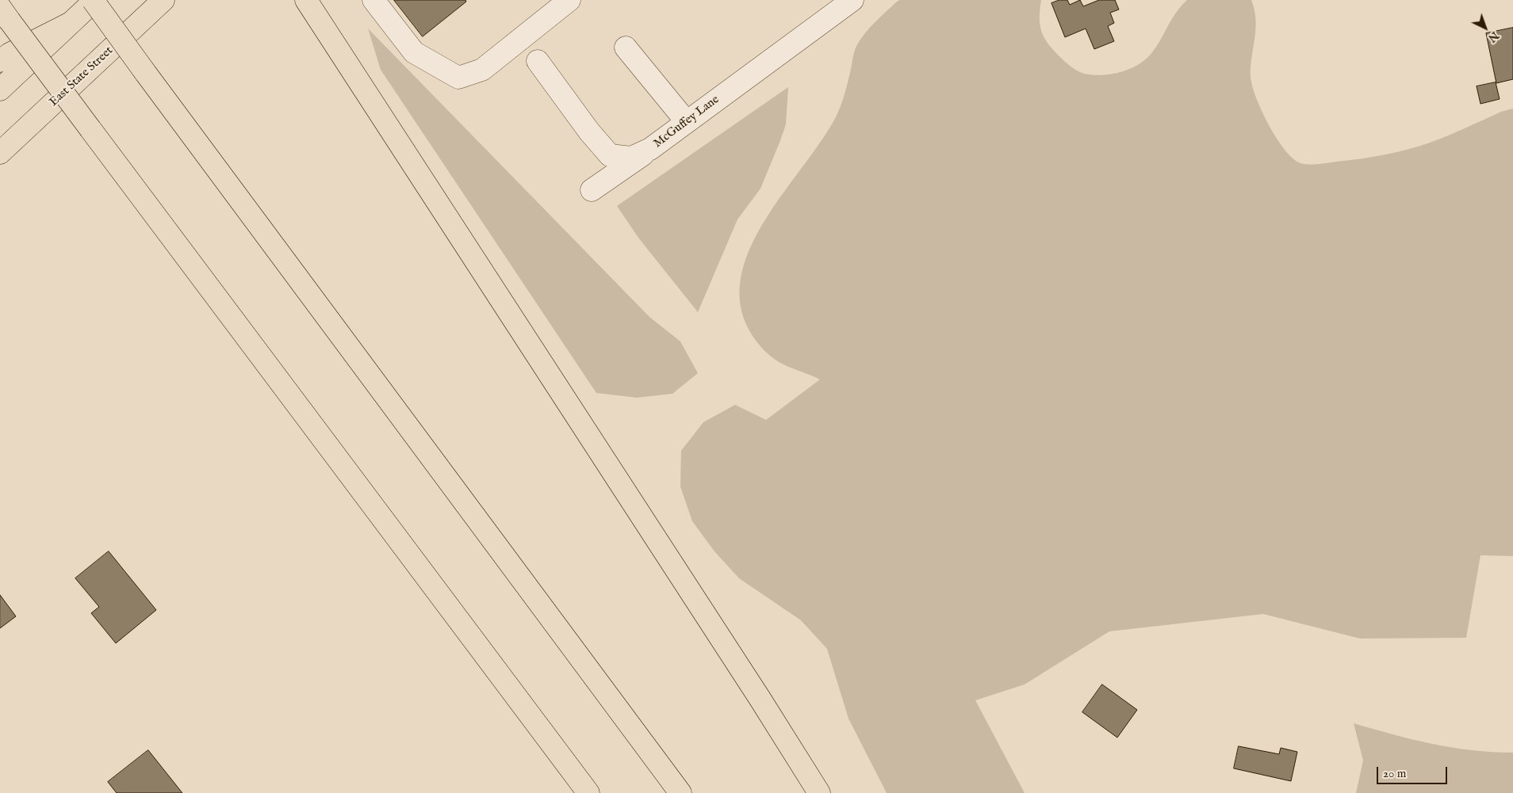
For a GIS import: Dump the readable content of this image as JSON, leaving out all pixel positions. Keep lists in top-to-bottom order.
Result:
{
  "streets": {
    "main road": ["East State Street"],
    "street": ["McGuffey Lane"]
  },
  "scale_bar": "20 m",
  "north": "bottom right"
}
